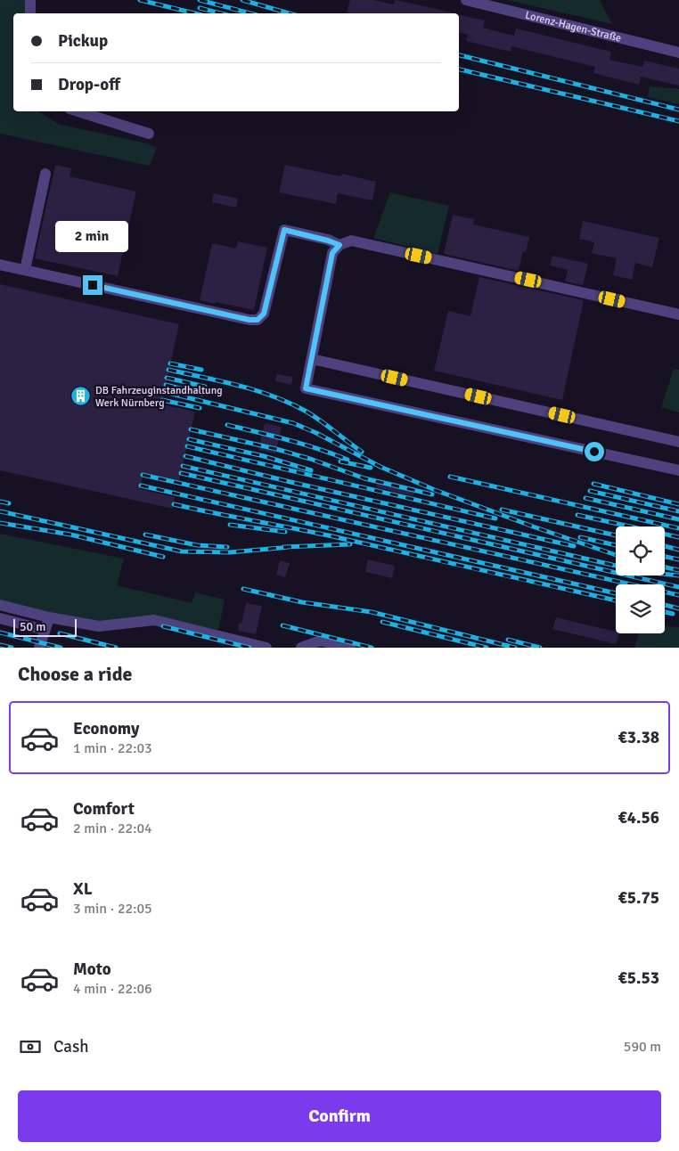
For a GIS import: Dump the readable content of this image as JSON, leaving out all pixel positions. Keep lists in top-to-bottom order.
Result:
{
  "streets": {
    "street": ["Lorenz-Hagen-Straße"]
  },
  "places": {
    "building": ["DB Fahrzeuginstandhaltung Werk Nürnberg"]
  },
  "scale_bar": "50 m",
  "page": {
    "banner": ["Pickup", "Drop-off"],
    "bubble": "2 min",
    "scale": "50 m",
    "heading": "Choose a ride",
    "list": [
      {
        "name": "Economy",
        "note": "1 min · 22:03",
        "value": "€3.38"
      },
      {
        "name": "Comfort",
        "note": "2 min · 22:04",
        "value": "€4.56"
      },
      {
        "name": "XL",
        "note": "3 min · 22:05",
        "value": "€5.75"
      },
      {
        "name": "Moto",
        "note": "4 min · 22:06",
        "value": "€5.53"
      }
    ],
    "pay": ["Cash", "590 m"],
    "buttons": "Confirm"
  }
}
